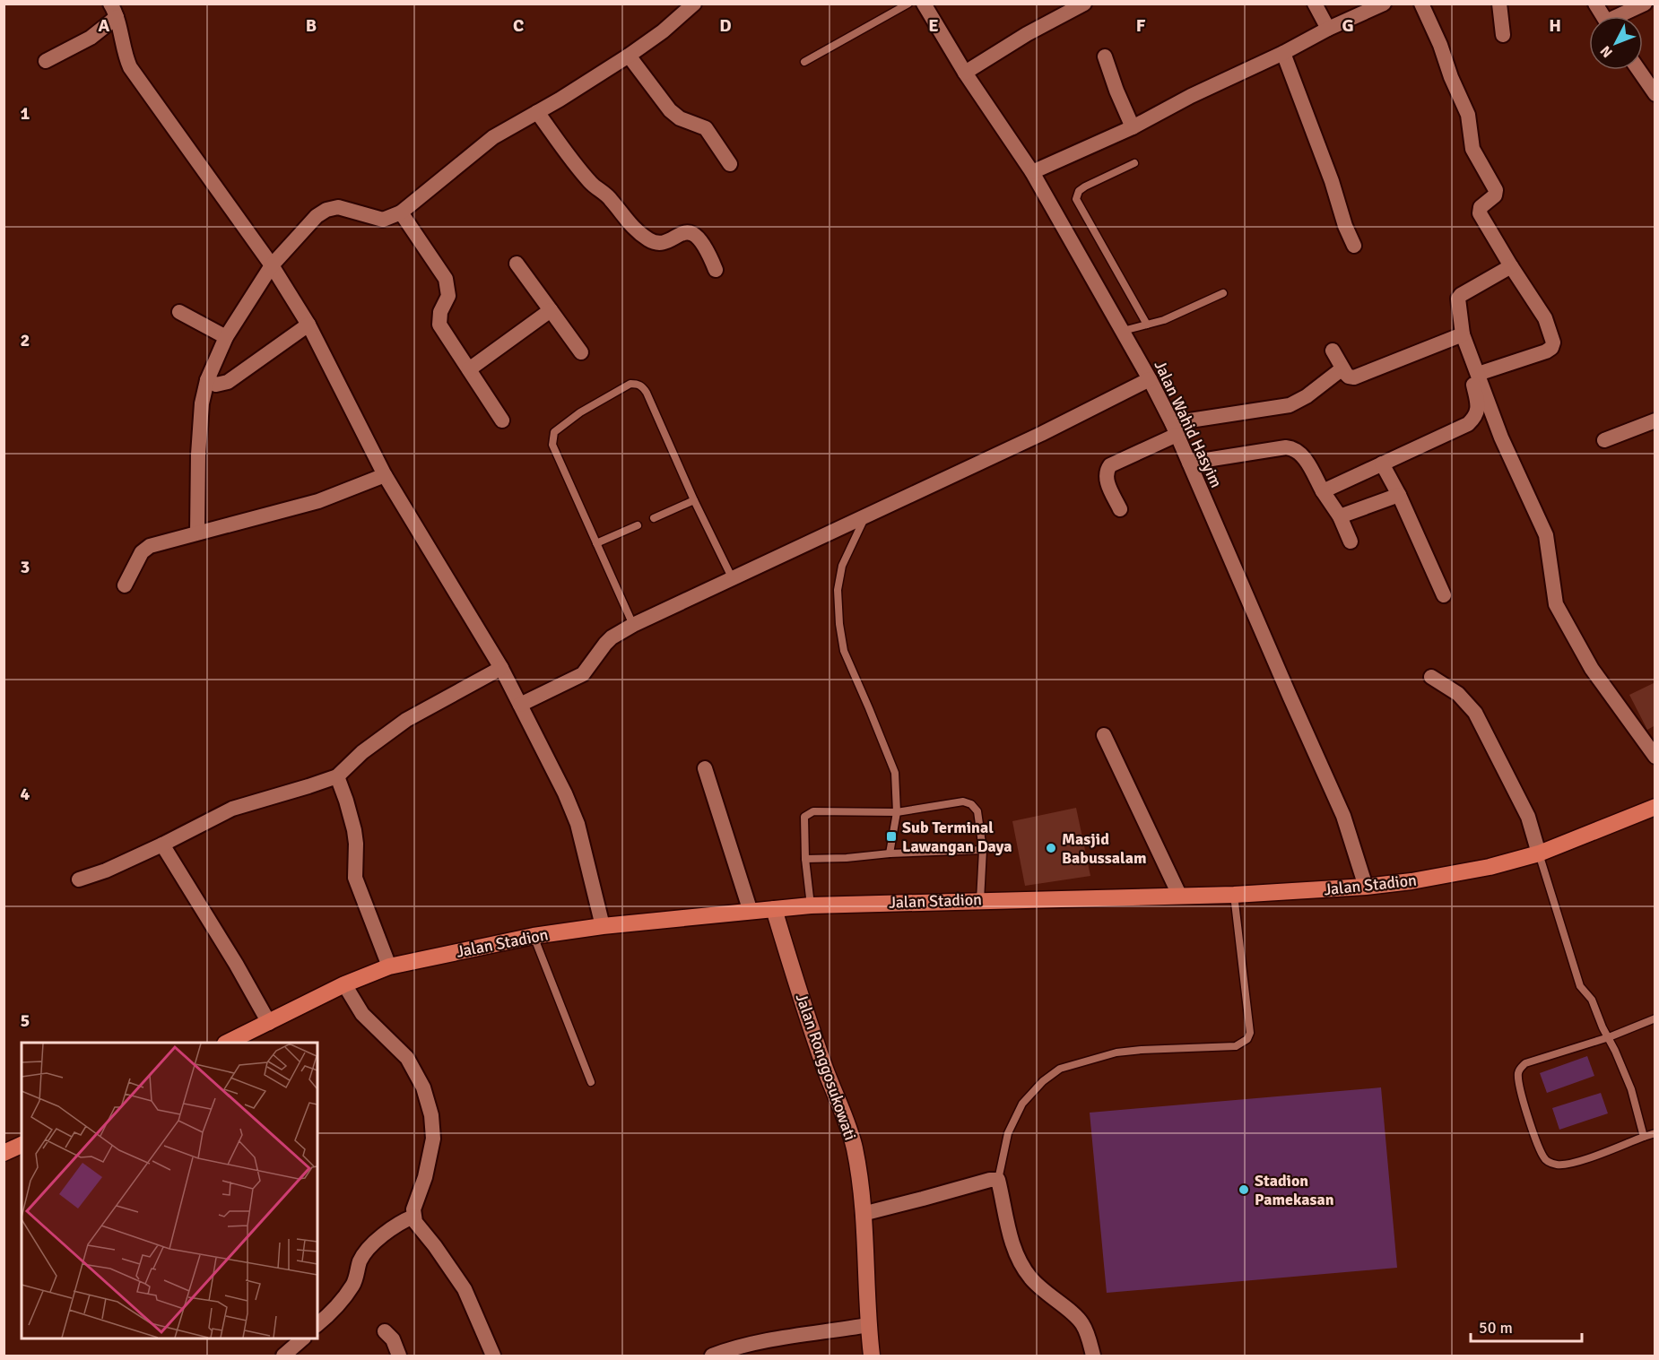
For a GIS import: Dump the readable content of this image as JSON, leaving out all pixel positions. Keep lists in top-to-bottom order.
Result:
{
  "streets": {
    "main road": ["Jalan Stadion", "Jalan Ronggosukowati"],
    "street": ["Jalan Wahid Hasyim"]
  },
  "crossings": [
    ["Jalan Wahid Hasyim", "Jalan Stadion"],
    ["Jalan Stadion", "Jalan Ronggosukowati"]
  ],
  "places": {
    "transit": ["Sub Terminal Lawangan Daya"],
    "other": ["Masjid Babussalam", "Stadion Pamekasan"]
  },
  "scale_bar": "50 m",
  "north": "bottom left",
  "grid": {
    "columns": [
      "A",
      "B",
      "C",
      "D",
      "E",
      "F",
      "G",
      "H"
    ],
    "rows": [
      "1",
      "2",
      "3",
      "4",
      "5"
    ]
  }
}
